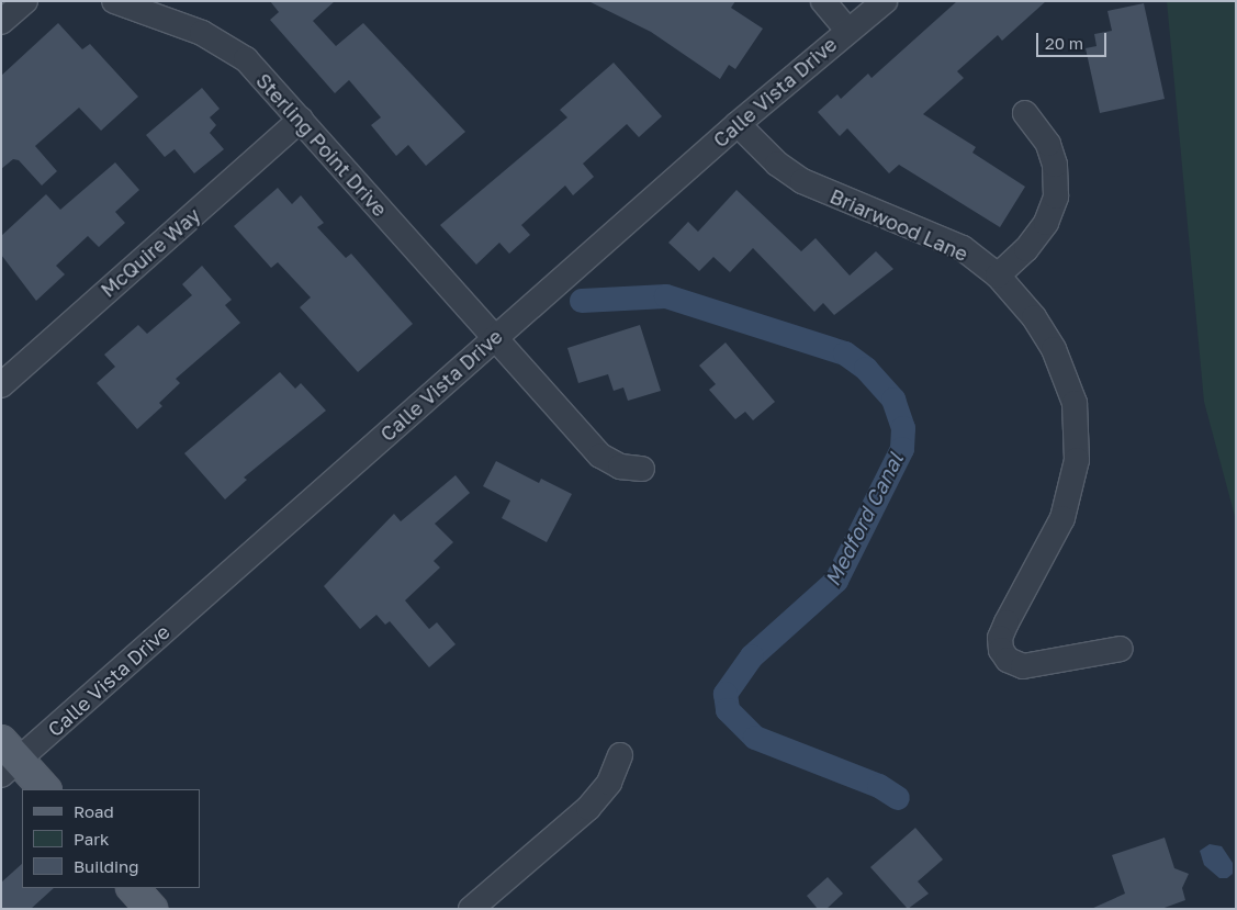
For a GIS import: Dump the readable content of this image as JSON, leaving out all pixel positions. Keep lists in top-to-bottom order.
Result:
{
  "streets": {
    "street": [
      "Calle Vista Drive",
      "Sterling Point Drive",
      "Briarwood Lane",
      "McQuire Way"
    ]
  },
  "crossings": [
    ["Calle Vista Drive", "Sterling Point Drive"],
    ["Calle Vista Drive", "Briarwood Lane"],
    ["Sterling Point Drive", "McQuire Way"]
  ],
  "water": ["Medford Canal"],
  "legend": ["Road", "Park", "Building"],
  "scale_bar": "20 m"
}
